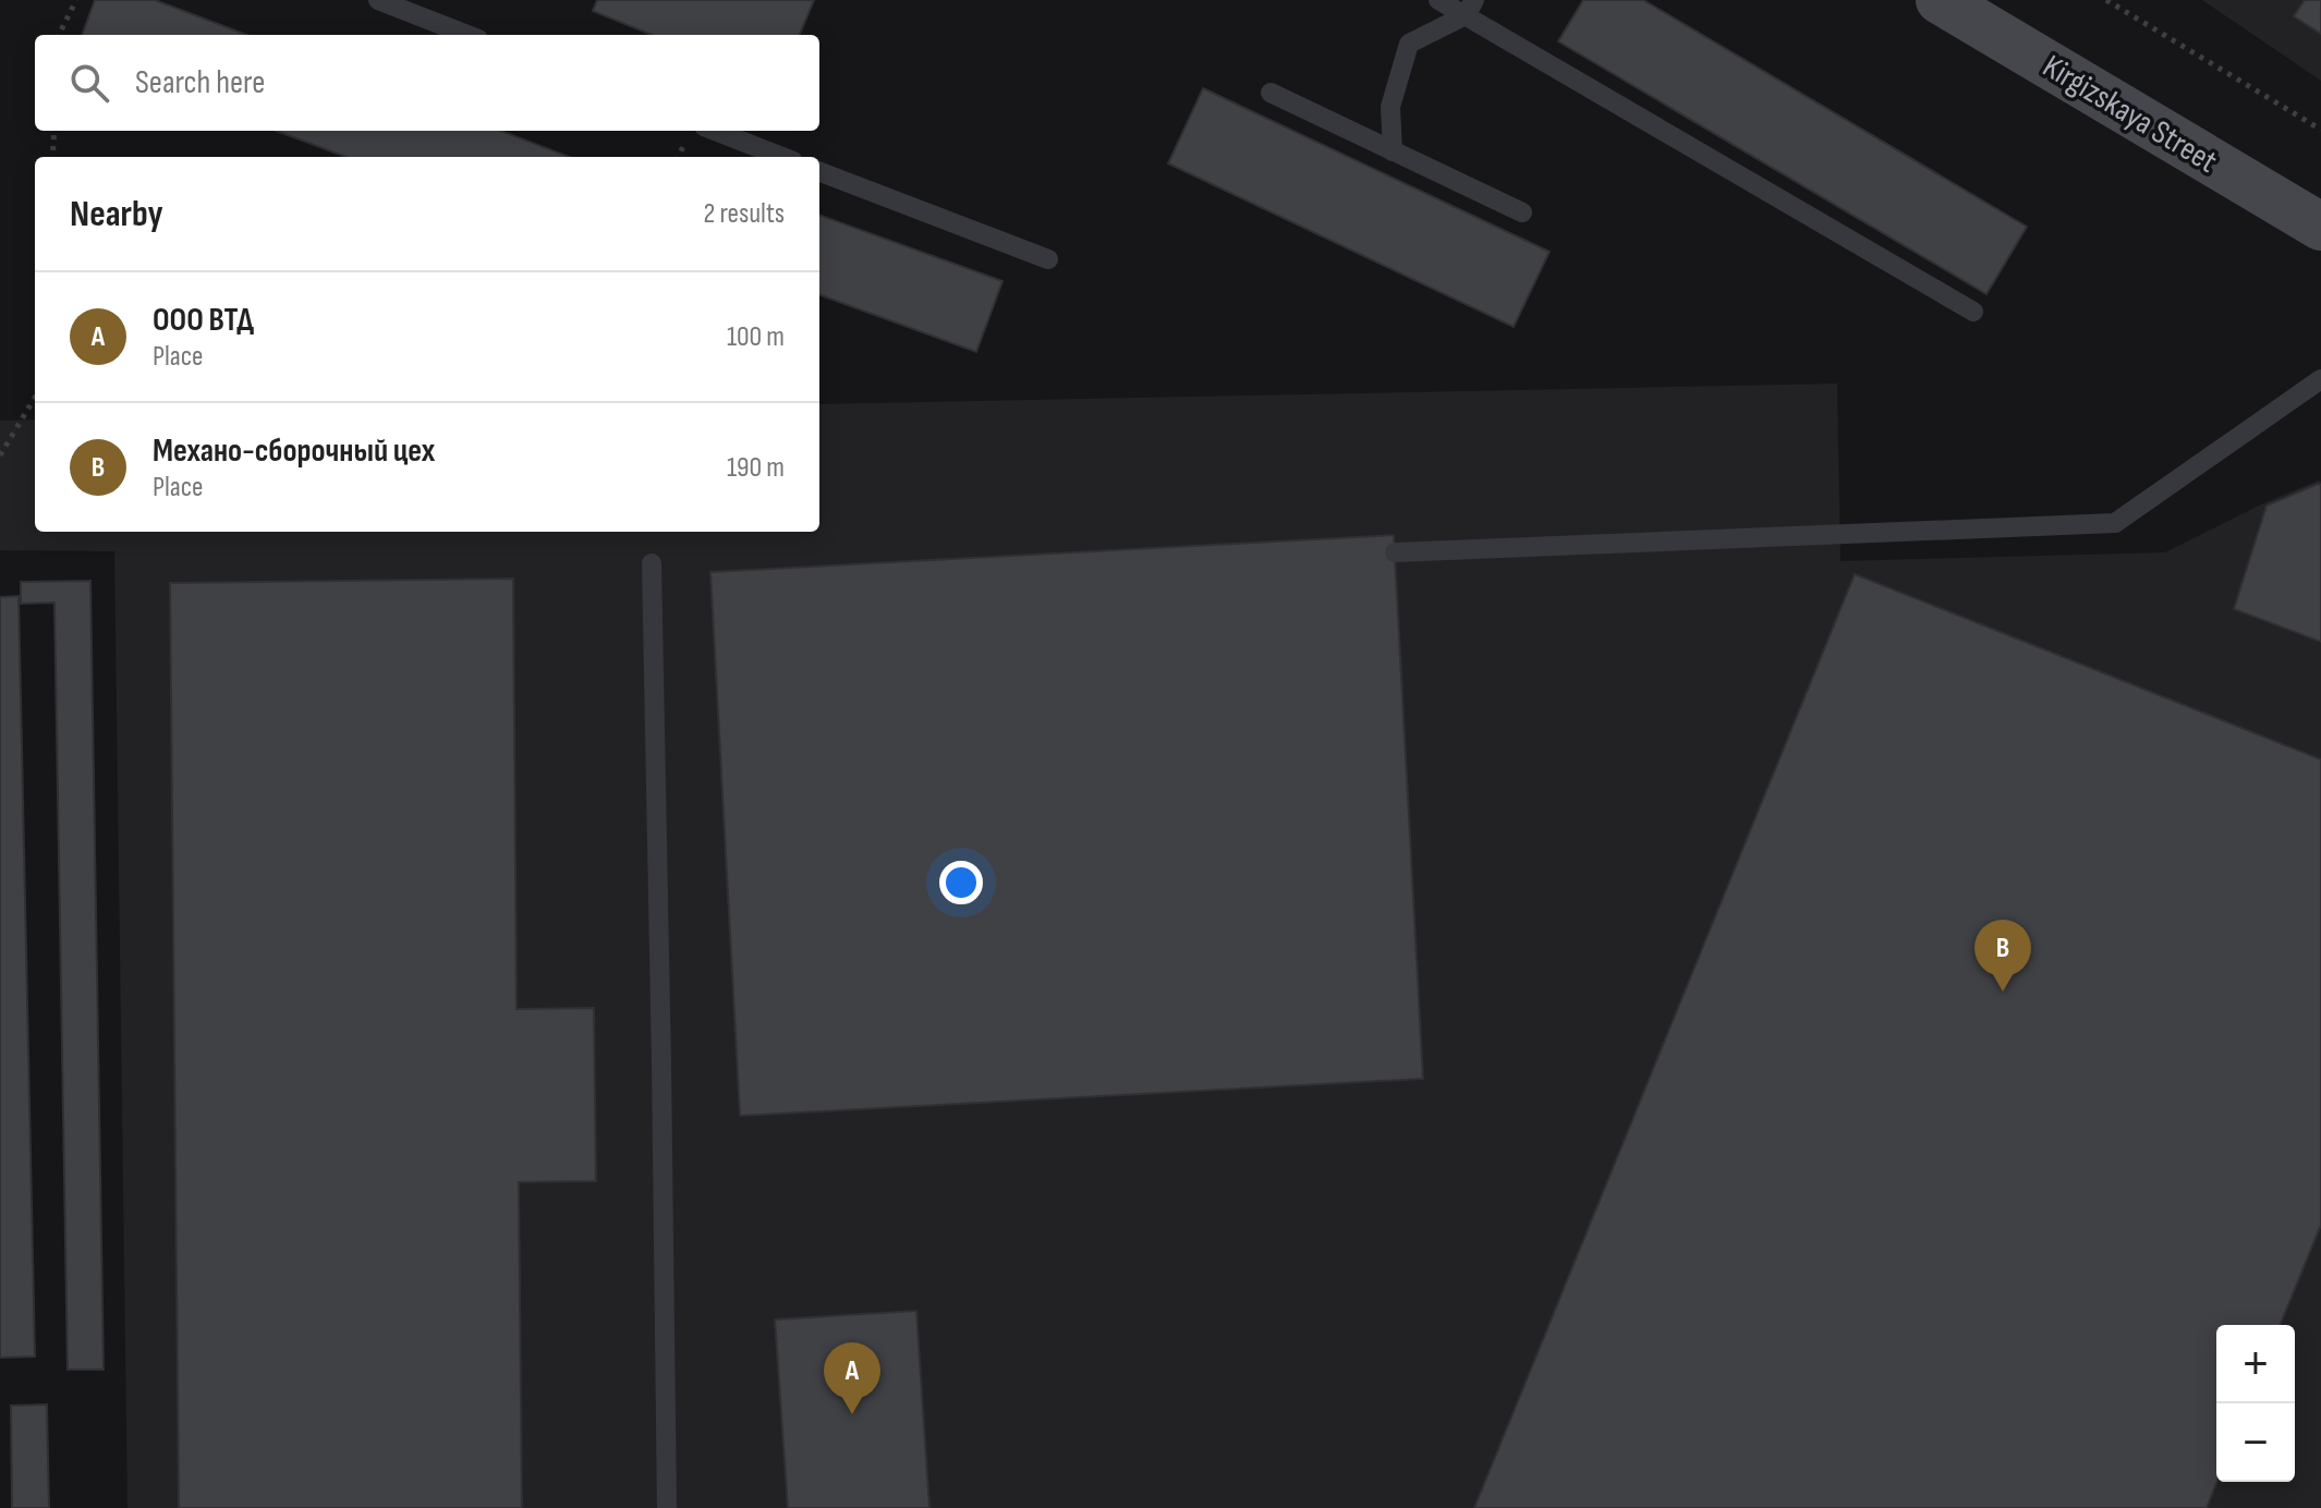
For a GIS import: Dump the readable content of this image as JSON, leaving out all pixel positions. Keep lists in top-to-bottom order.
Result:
{
  "streets": {
    "main road": ["Kirgizskaya Street"]
  },
  "page": {
    "search": "Search here",
    "heading": ["Nearby", "2 results"],
    "list": [
      {
        "mark": "A",
        "name": "ООО ВТД",
        "note": "Place",
        "value": "100 m"
      },
      {
        "mark": "B",
        "name": "Механо-сборочный цех",
        "note": "Place",
        "value": "190 m"
      }
    ],
    "pins": ["B", "A"],
    "map_buttons": ["+", "−"]
  }
}
